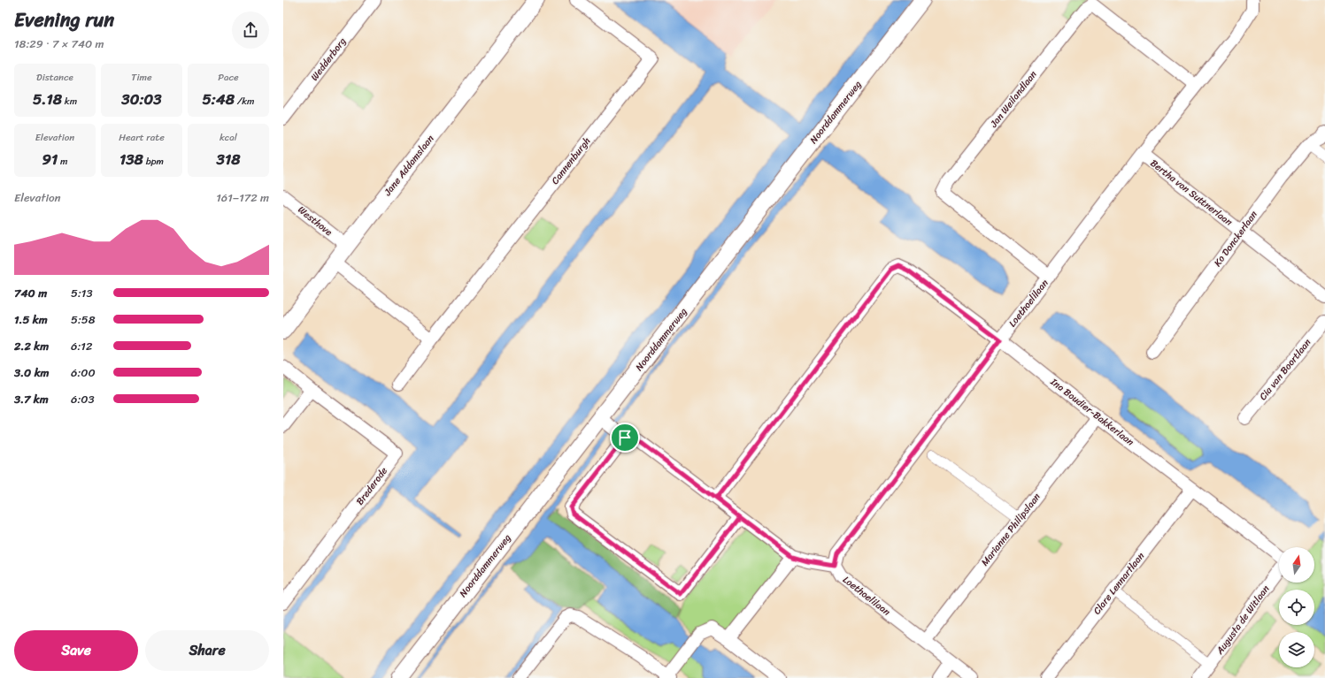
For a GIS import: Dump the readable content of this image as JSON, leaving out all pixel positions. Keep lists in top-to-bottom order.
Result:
{
  "streets": {
    "street": [
      "Wedderborg",
      "Jan Weilandlaan",
      "Noorddammerweg",
      "Cannenburgh",
      "Jane Addamslaan",
      "Bertha von Suttnerlaan",
      "Westhove",
      "Ko Donckerlaan",
      "Loethoelilaan",
      "Cia van Boortlaan",
      "Ina Boudier-Bakkerlaan",
      "Brederode",
      "Marianne Philipslaan",
      "Clare Lennartlaan",
      "Augusta de Witlaan"
    ]
  },
  "crossings": [
    ["Jan Weilandlaan", "Bertha von Suttnerlaan"],
    ["Jan Weilandlaan", "Loethoelilaan"],
    ["Jane Addamslaan", "Westhove"],
    ["Bertha von Suttnerlaan", "Ko Donckerlaan"],
    ["Bertha von Suttnerlaan", "Loethoelilaan"],
    ["Loethoelilaan", "Ina Boudier-Bakkerlaan"],
    ["Loethoelilaan", "Marianne Philipslaan"],
    ["Ina Boudier-Bakkerlaan", "Marianne Philipslaan"],
    ["Ina Boudier-Bakkerlaan", "Clare Lennartlaan"]
  ],
  "north": "top",
  "page": {
    "heading": ["Evening run", "18:29 · 7 × 740 m"],
    "stats": [
      ["Distance", "5.18 km"],
      ["Time", "30:03"],
      ["Pace", "5:48 /km"],
      ["Elevation", "91 m"],
      ["Heart rate", "138 bpm"],
      ["kcal", "318"]
    ],
    "chart": ["Elevation", "161–172 m"],
    "list": [
      {
        "name": "740 m",
        "note": "5:13"
      },
      {
        "name": "1.5 km",
        "note": "5:58"
      },
      {
        "name": "2.2 km",
        "note": "6:12"
      },
      {
        "name": "3.0 km",
        "note": "6:00"
      },
      {
        "name": "3.7 km",
        "note": "6:03"
      }
    ],
    "buttons": ["Save", "Share"]
  }
}
